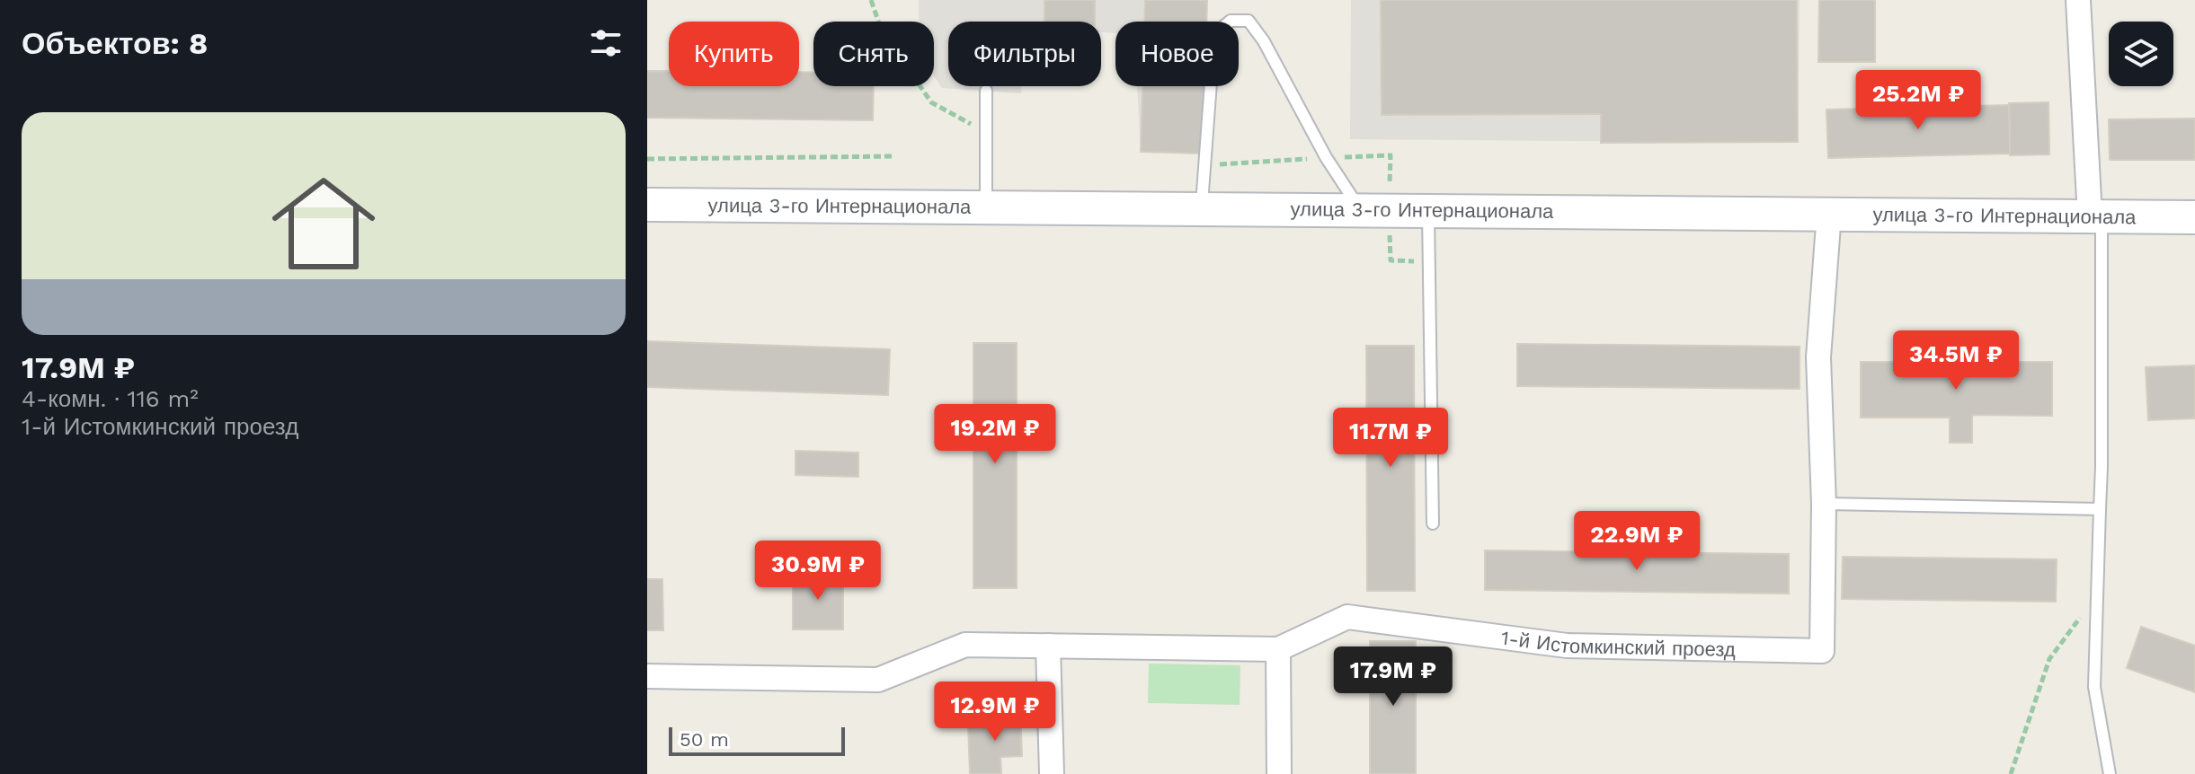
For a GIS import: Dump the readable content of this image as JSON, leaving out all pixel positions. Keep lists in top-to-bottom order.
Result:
{
  "streets": {
    "main road": ["улица 3-го Интернационала"],
    "street": ["1-й Истомкинский проезд"]
  },
  "crossings": [
    ["улица 3-го Интернационала", "1-й Истомкинский проезд"]
  ],
  "scale_bar": "50 m",
  "page": {
    "heading": "Объектов: 8",
    "chip": [
      "Купить",
      "Снять",
      "Фильтры",
      "Новое"
    ],
    "price": [
      "25.2M ₽",
      "34.5M ₽",
      "19.2M ₽",
      "11.7M ₽",
      "22.9M ₽",
      "30.9M ₽",
      "17.9M ₽",
      "12.9M ₽"
    ],
    "list": [
      {
        "name": "17.9M ₽",
        "note": "4-комн. · 116 m² · 1-й Истомкинский проезд"
      }
    ],
    "scale": "50 m"
  }
}
